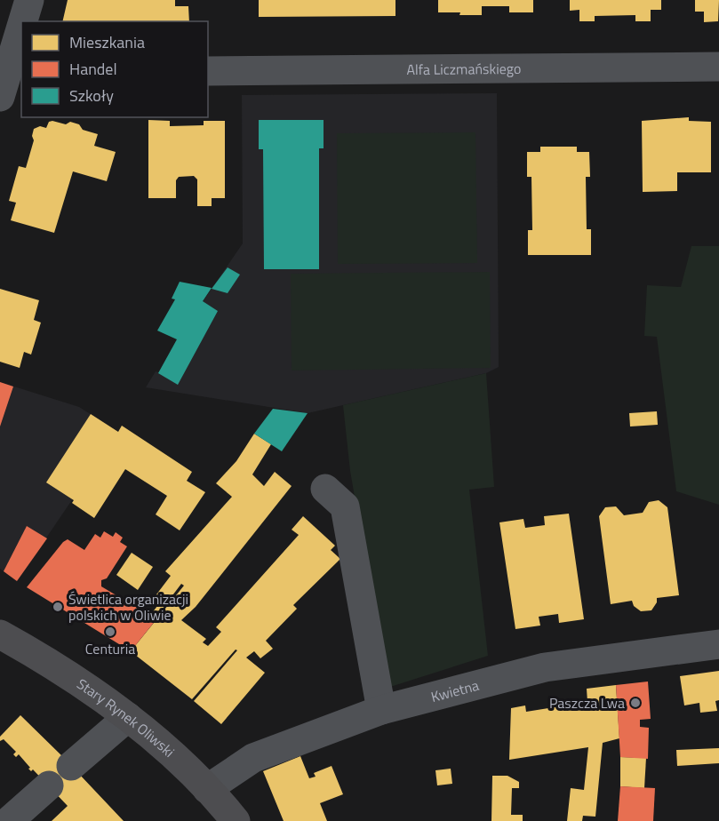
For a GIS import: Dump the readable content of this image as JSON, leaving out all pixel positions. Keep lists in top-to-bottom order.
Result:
{
  "streets": {
    "main road": ["Stary Rynek Oliwski"],
    "street": ["Alfa Liczmańskiego", "Kwietna"]
  },
  "crossings": [
    ["Kwietna", "Stary Rynek Oliwski"]
  ],
  "places": ["Świetlica organizacji polskich w Oliwie", "Centuria", "Paszcza Lwa"],
  "legend": ["Mieszkania", "Handel", "Szkoły"]
}
